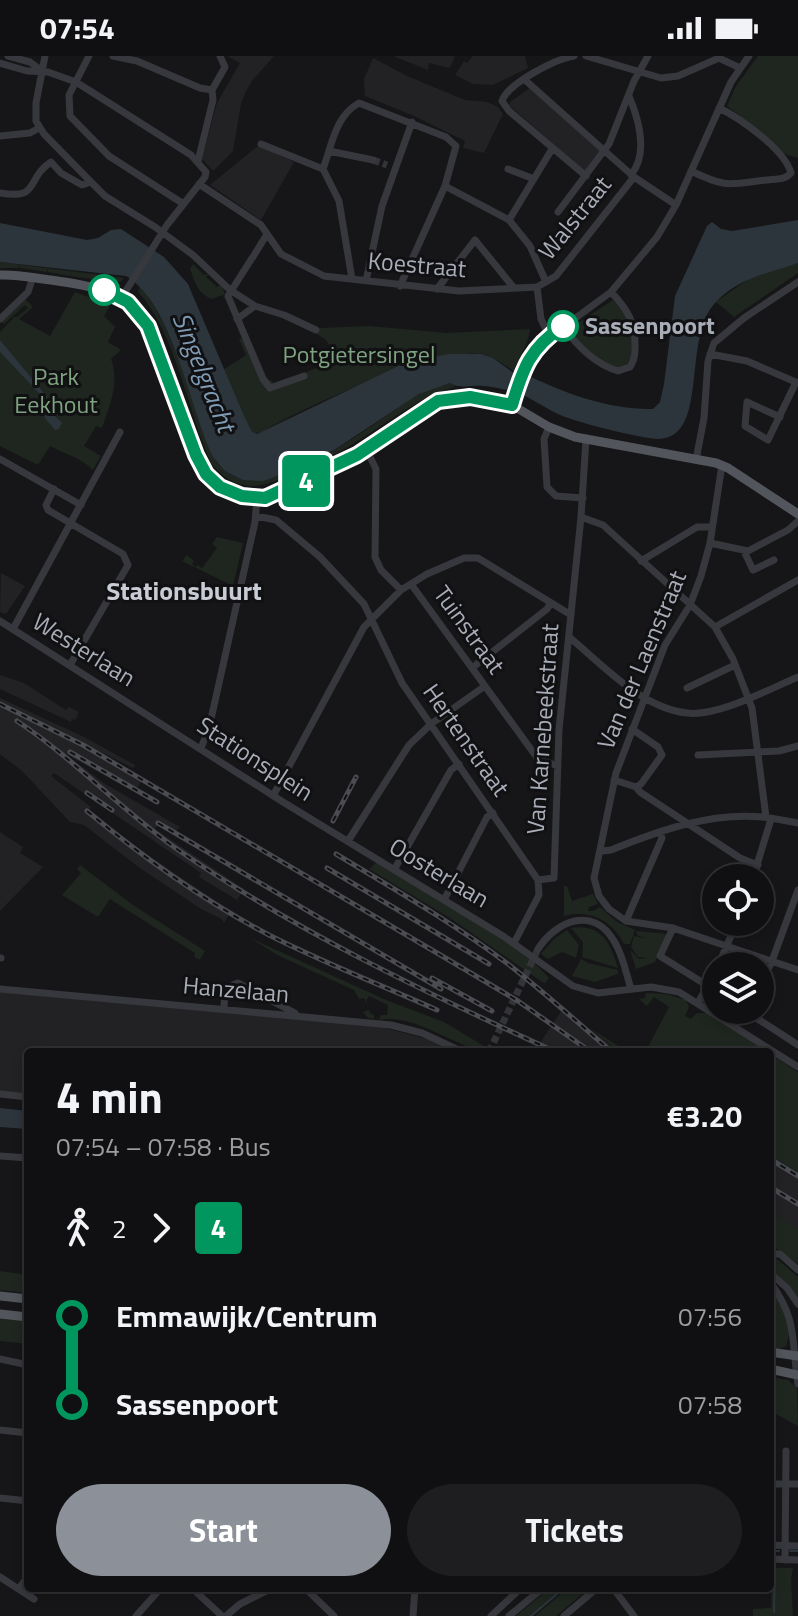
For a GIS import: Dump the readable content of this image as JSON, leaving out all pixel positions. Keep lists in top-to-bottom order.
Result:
{
  "streets": {
    "street": [
      "Walstraat",
      "Koestraat",
      "Tuinstraat",
      "Westerlaan",
      "Van der Laenstraat",
      "Van Karnebeekstraat",
      "Hertenstraat",
      "Stationsplein",
      "Oosterlaan",
      "Hanzelaan"
    ]
  },
  "crossings": [
    ["Walstraat", "Koestraat"],
    ["Tuinstraat", "Van Karnebeekstraat"],
    ["Westerlaan", "Stationsplein"],
    ["Van Karnebeekstraat", "Hertenstraat"],
    ["Stationsplein", "Oosterlaan"]
  ],
  "districts": ["Stationsbuurt"],
  "water": ["Singelgracht"],
  "parks": ["Potgietersingel", "Park Eekhout"],
  "places": ["Sassenpoort"],
  "lines": ["bus line 4"],
  "page": {
    "status": "07:54",
    "on_map": "4",
    "heading": ["4 min", "07:54 – 07:58 · Bus", "€3.20"],
    "legs": ["2", "4"],
    "list": [
      {
        "name": "Emmawijk/Centrum",
        "value": "07:56"
      },
      {
        "name": "Sassenpoort",
        "value": "07:58"
      }
    ],
    "buttons": ["Start", "Tickets"]
  }
}
